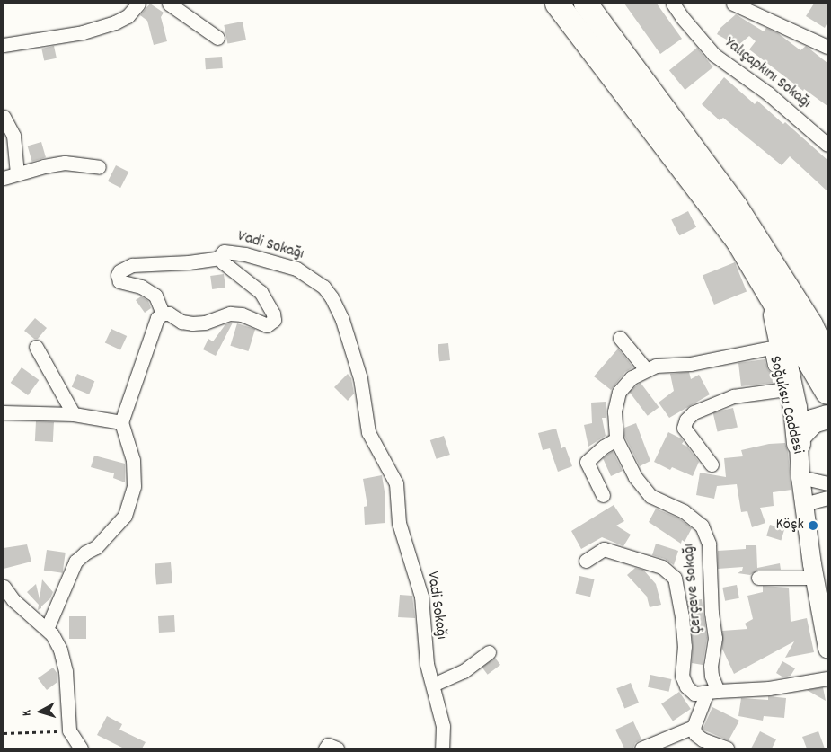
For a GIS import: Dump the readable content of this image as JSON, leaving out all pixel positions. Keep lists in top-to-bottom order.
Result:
{
  "streets": {
    "main road": ["Soğuksu Caddesi"],
    "street": ["Yalıçapkını Sokağı", "Vadi Sokağı", "Çerçeve Sokağı"]
  },
  "crossings": [
    ["Soğuksu Caddesi", "Çerçeve Sokağı"]
  ],
  "places": ["Köşk"],
  "north": "left"
}
